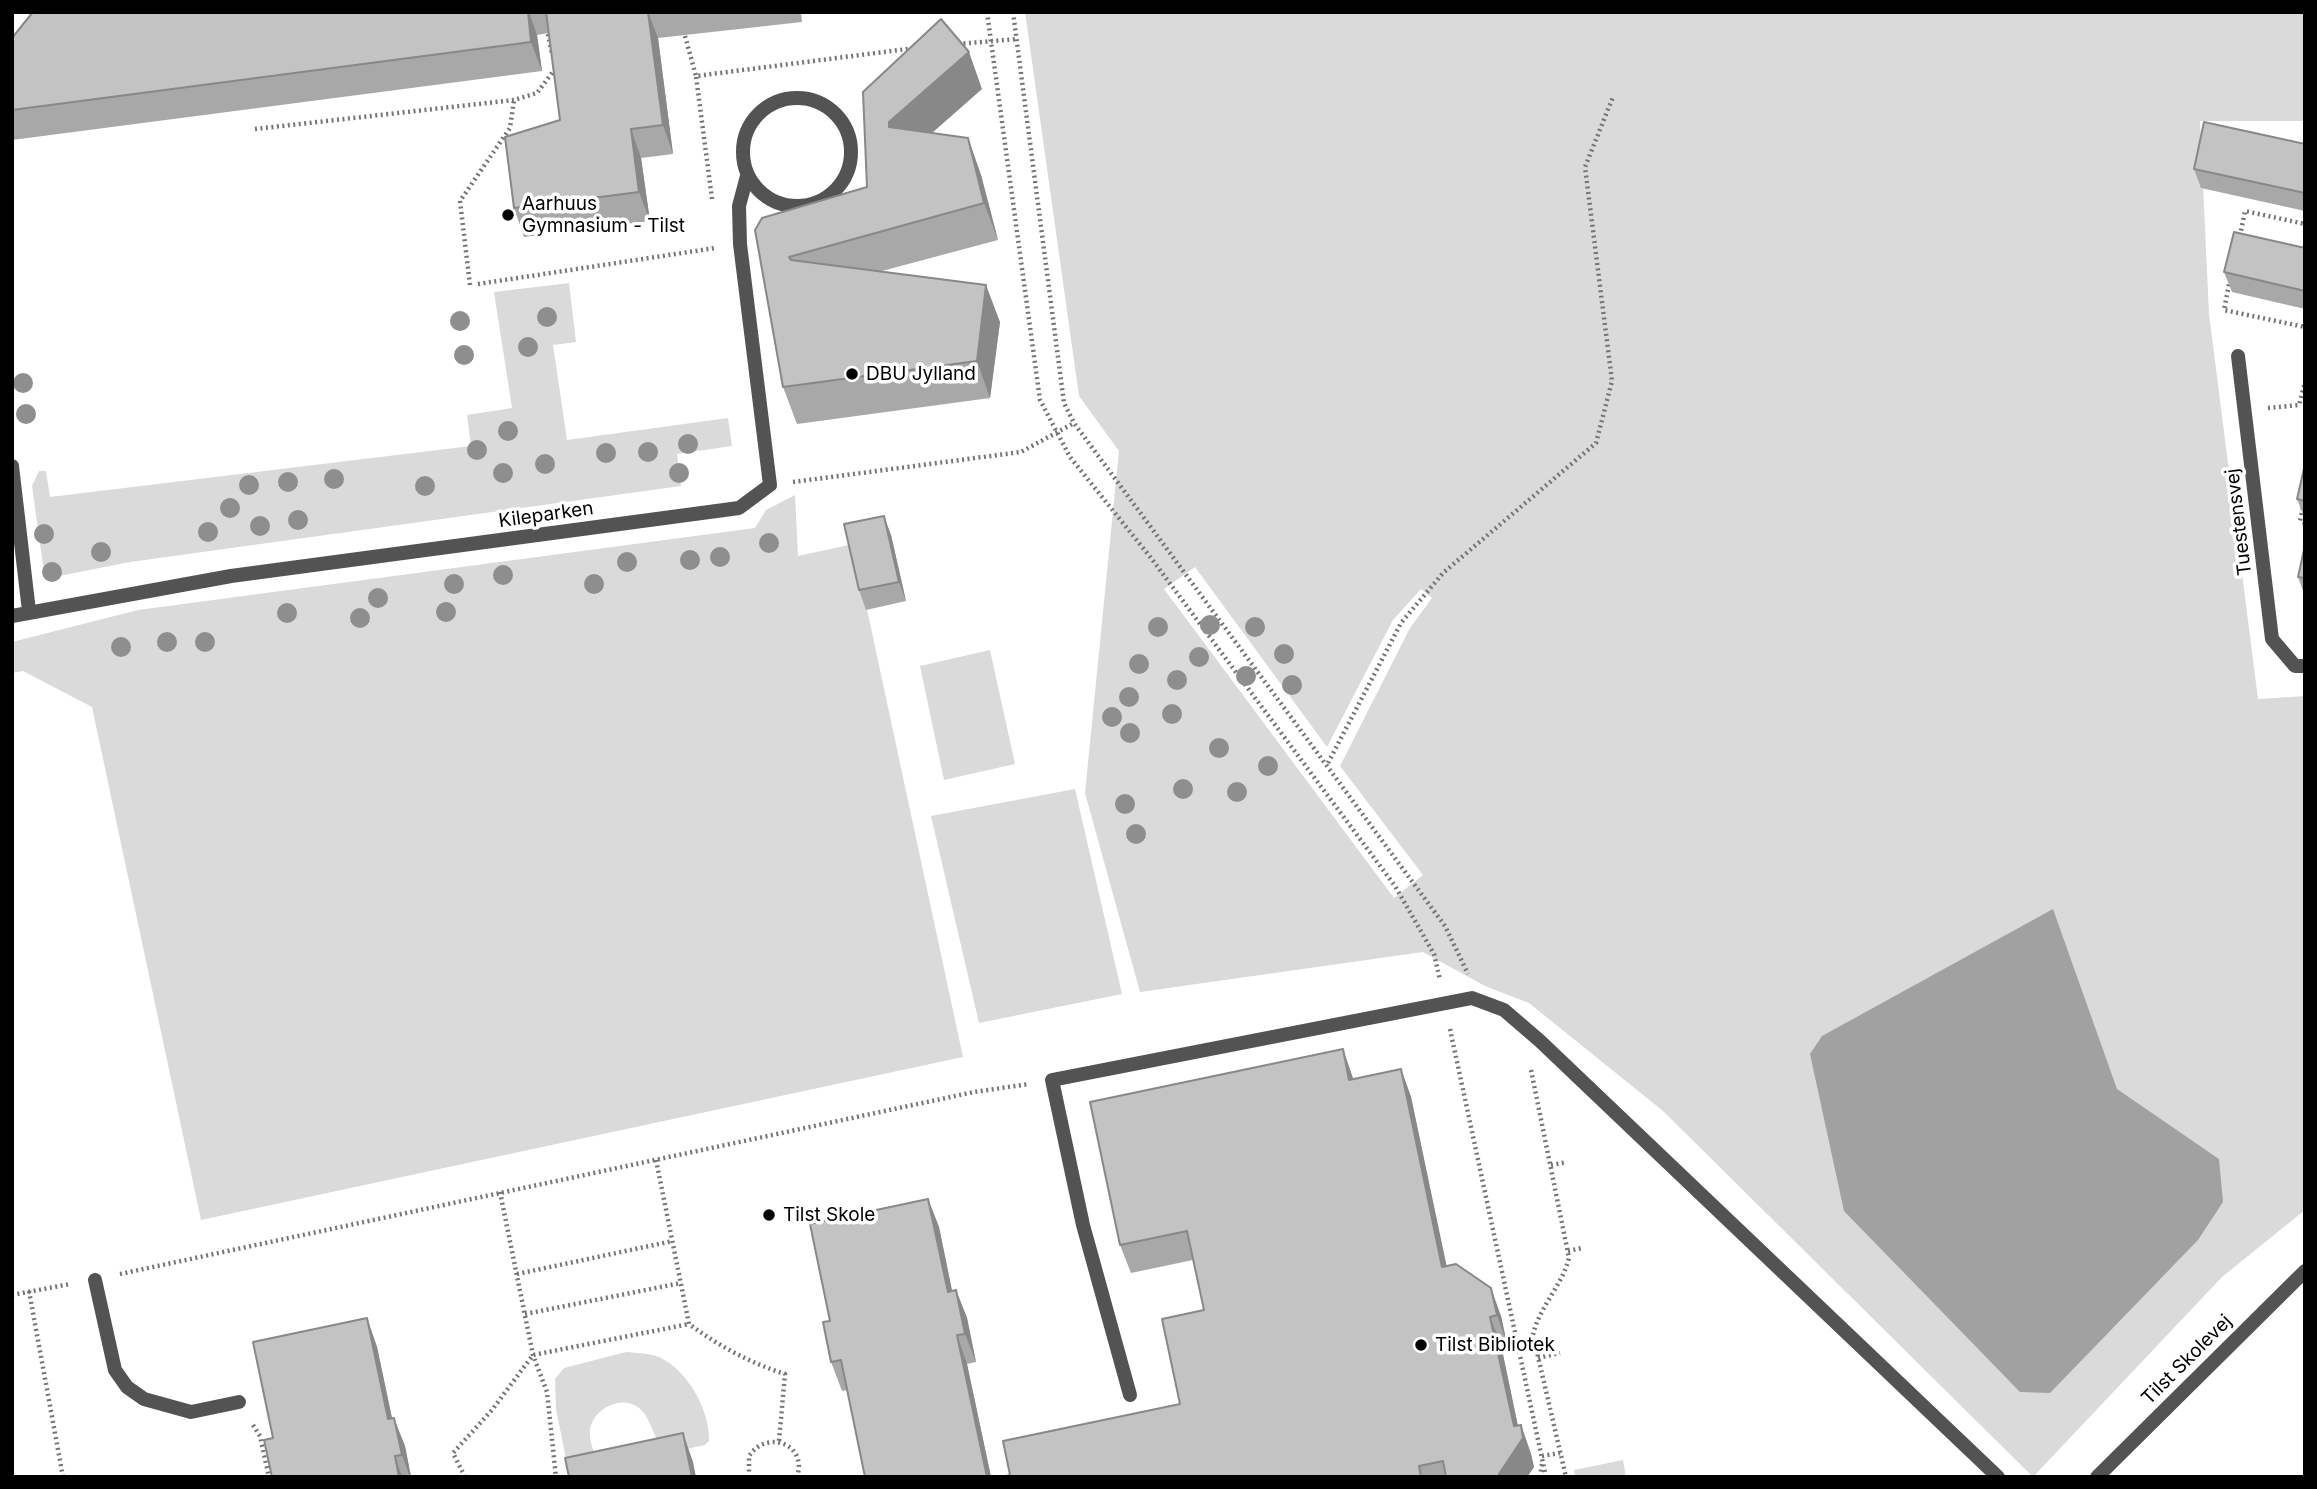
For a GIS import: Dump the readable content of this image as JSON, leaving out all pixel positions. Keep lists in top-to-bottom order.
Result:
{
  "streets": {
    "street": ["Kileparken", "Tuestensvej", "Tilst Skolevej"]
  },
  "places": [
    "Aarhuus Gymnasium - Tilst",
    "DBU Jylland",
    "Tilst Skole",
    "Tilst Bibliotek"
  ]
}
